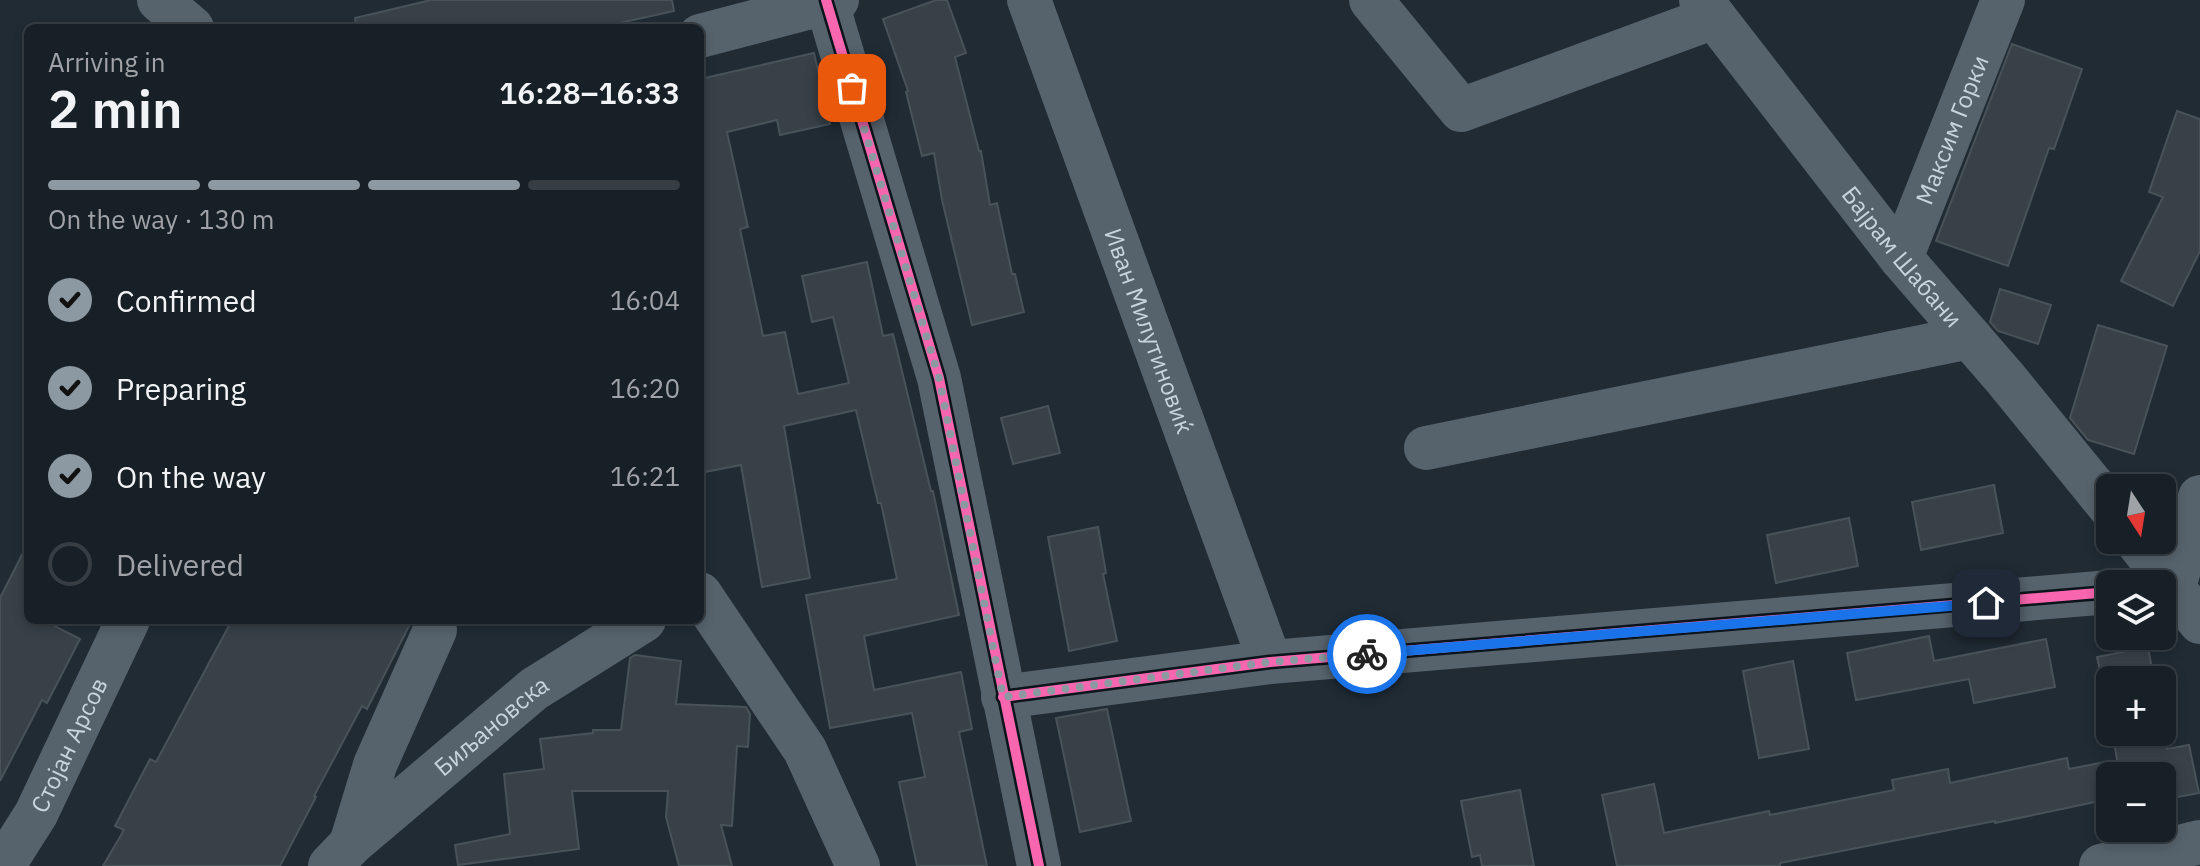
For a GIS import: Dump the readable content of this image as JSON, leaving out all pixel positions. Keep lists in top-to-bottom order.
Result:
{
  "streets": {
    "street": [
      "Максим Горки",
      "Бајрам Шабани",
      "Иван Милутиновиќ",
      "Биљановска",
      "Стојан Арсов"
    ]
  },
  "crossings": [
    ["Максим Горки", "Бајрам Шабани"]
  ],
  "north": "bottom",
  "page": {
    "heading": ["2 min", "Arriving in", "16:28–16:33"],
    "bar": "On the way · 130 m",
    "list": [
      ["Confirmed", "16:04"],
      ["Preparing", "16:20"],
      ["On the way", "16:21"],
      "Delivered"
    ],
    "map_buttons": ["+", "−"]
  }
}
